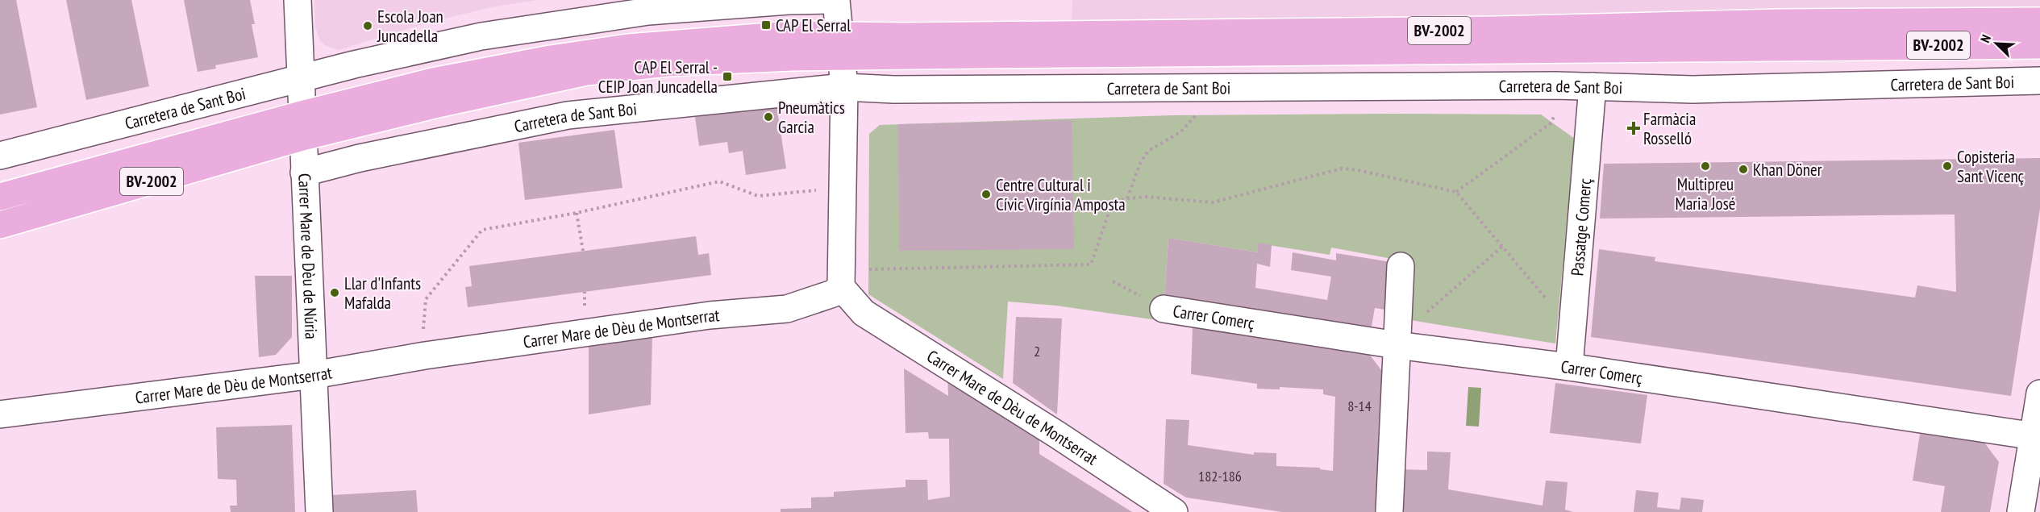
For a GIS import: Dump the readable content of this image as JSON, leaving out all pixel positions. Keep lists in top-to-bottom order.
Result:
{
  "streets": {
    "main road": ["BV-2002"],
    "street": [
      "Carretera de Sant Boi",
      "Passatge Comerç",
      "Carrer Mare de Dèu de Núria",
      "Carrer Comerç",
      "Carrer Mare de Dèu de Montserrat"
    ]
  },
  "crossings": [
    ["BV-2002", "Carrer Mare de Dèu de Núria"],
    ["Carretera de Sant Boi", "Passatge Comerç"],
    ["Carretera de Sant Boi", "Carrer Mare de Dèu de Núria"],
    ["Passatge Comerç", "Carrer Comerç"],
    ["Carrer Mare de Dèu de Núria", "Carrer Mare de Dèu de Montserrat"]
  ],
  "places": {
    "transit": ["CAP El Serral", "CAP El Serral - CEIP Joan Juncadella"],
    "other": [
      "Escola Joan Juncadella",
      "Pneumàtics Garcia",
      "Multipreu Maria José",
      "Copisteria Sant Vicenç",
      "Khan Döner",
      "Centre Cultural i Cívic Virgínia Amposta",
      "Llar d'Infants Mafalda"
    ],
    "health": ["Farmàcia Rosselló"]
  },
  "house_numbers": ["2", "8-14", "182-186"],
  "north": "top left"
}
